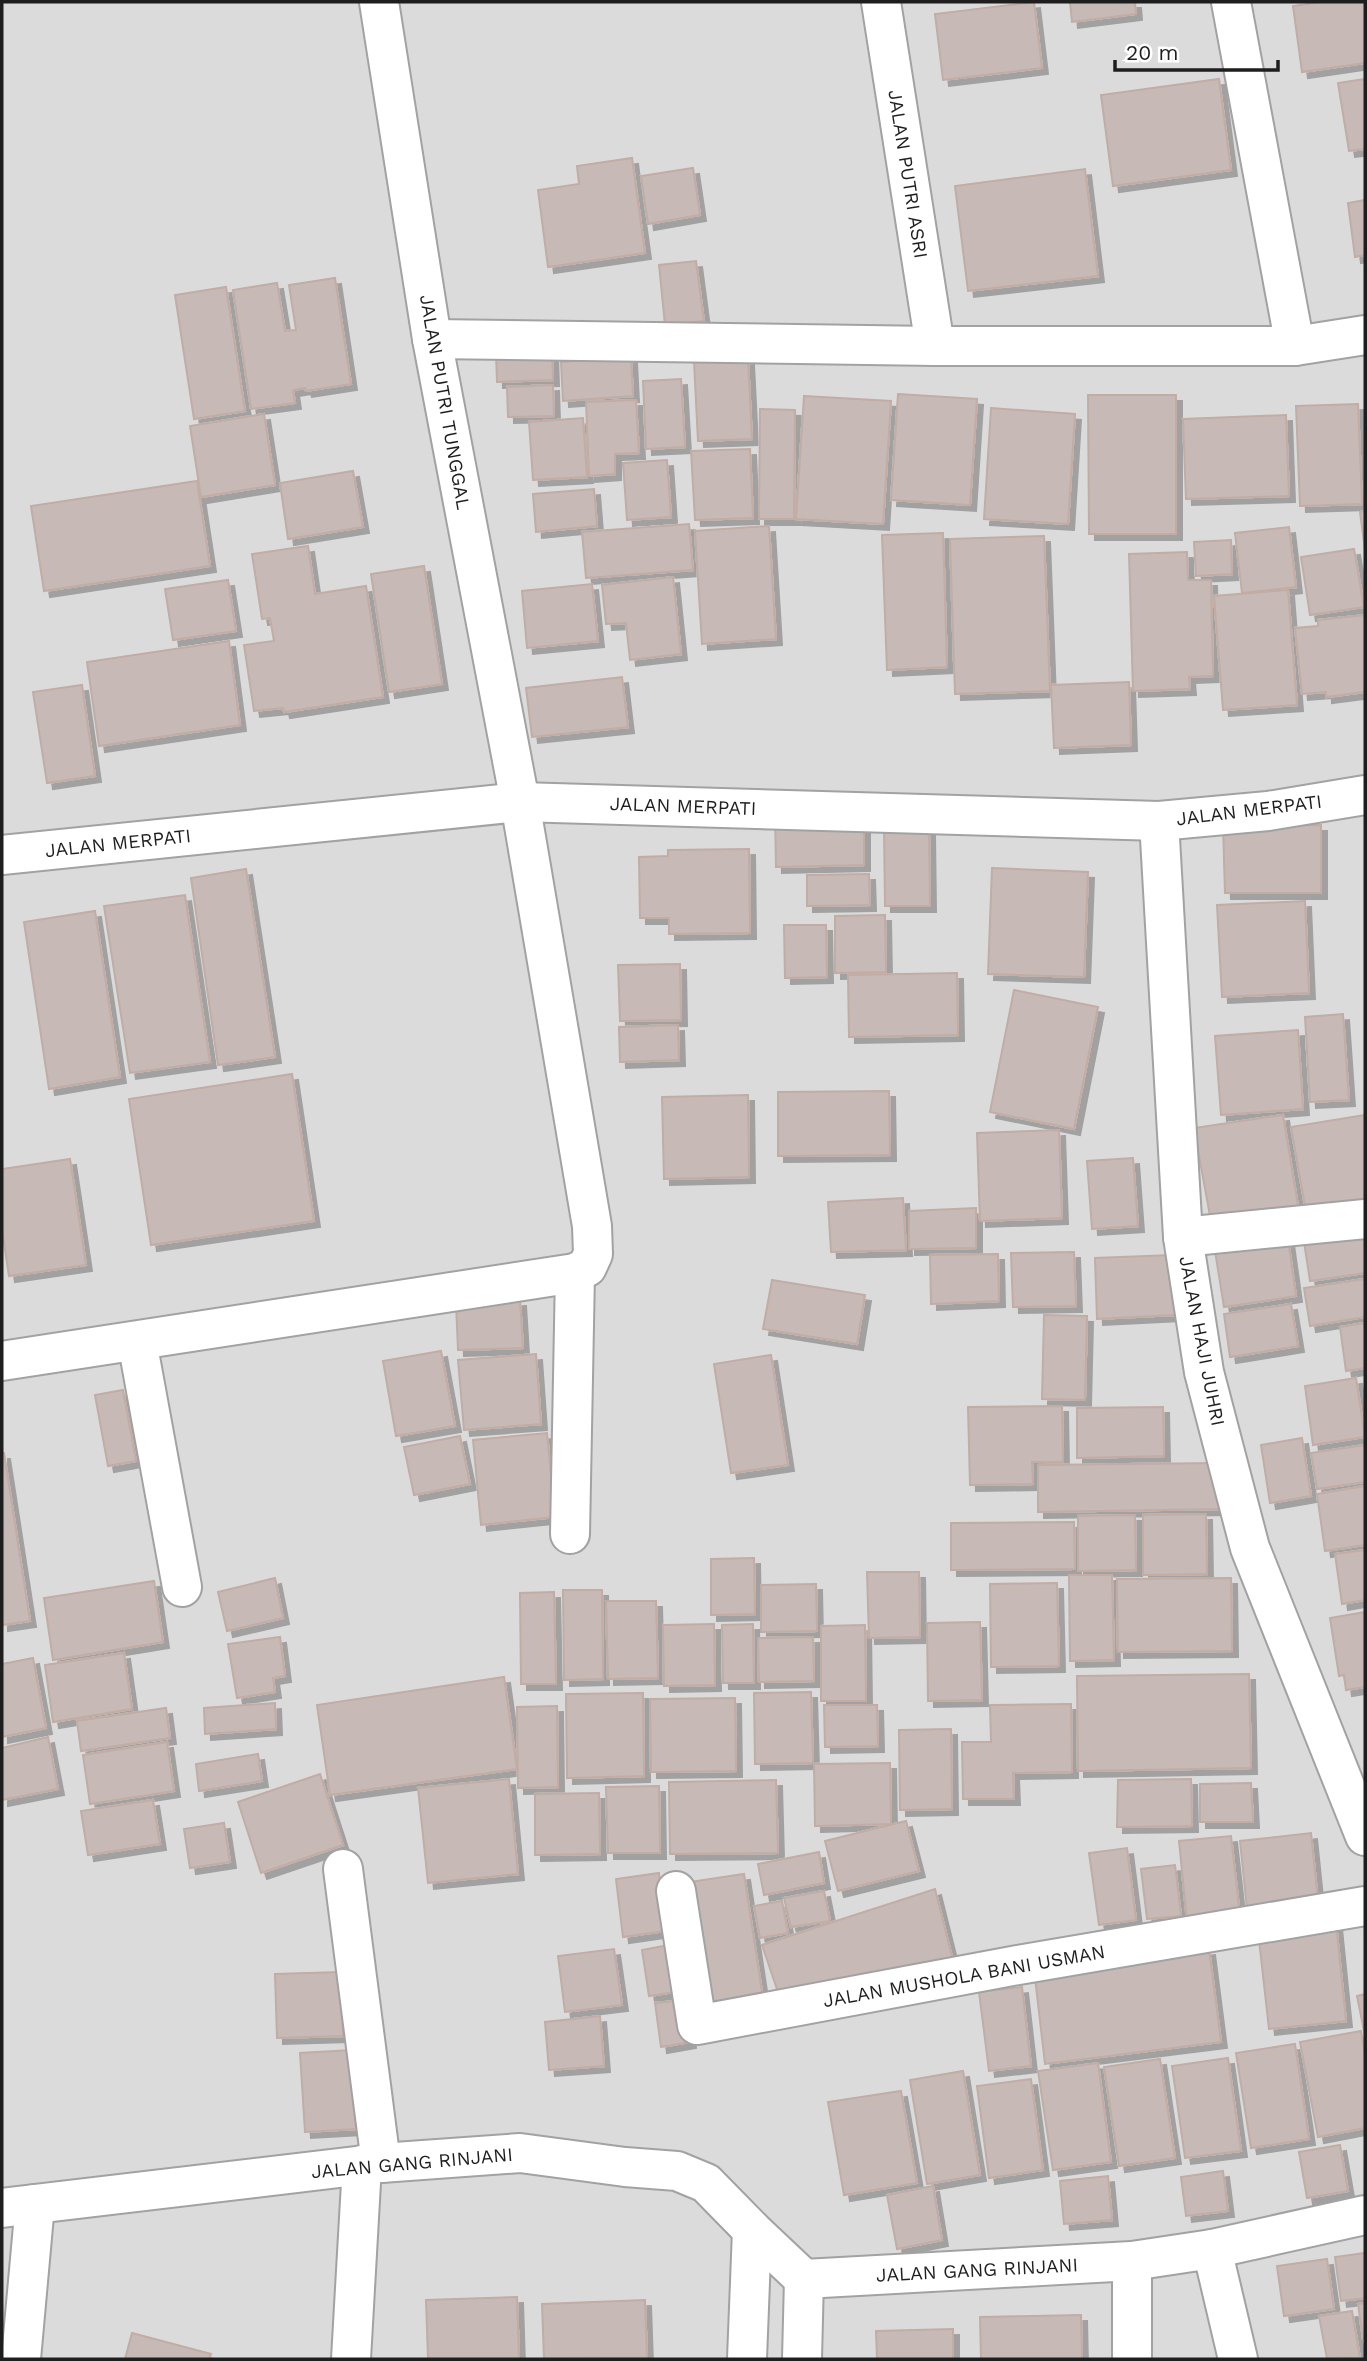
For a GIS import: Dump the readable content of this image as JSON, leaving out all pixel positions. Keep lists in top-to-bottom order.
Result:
{
  "streets": {
    "street": [
      "JALAN PUTRI ASRI",
      "JALAN PUTRI TUNGGAL",
      "JALAN MERPATI",
      "JALAN HAJI JUHRI",
      "JALAN MUSHOLA BANI USMAN",
      "JALAN GANG RINJANI"
    ]
  },
  "crossings": [
    ["JALAN PUTRI TUNGGAL", "JALAN MERPATI"],
    ["JALAN MERPATI", "JALAN HAJI JUHRI"]
  ],
  "scale_bar": "20 m"
}
